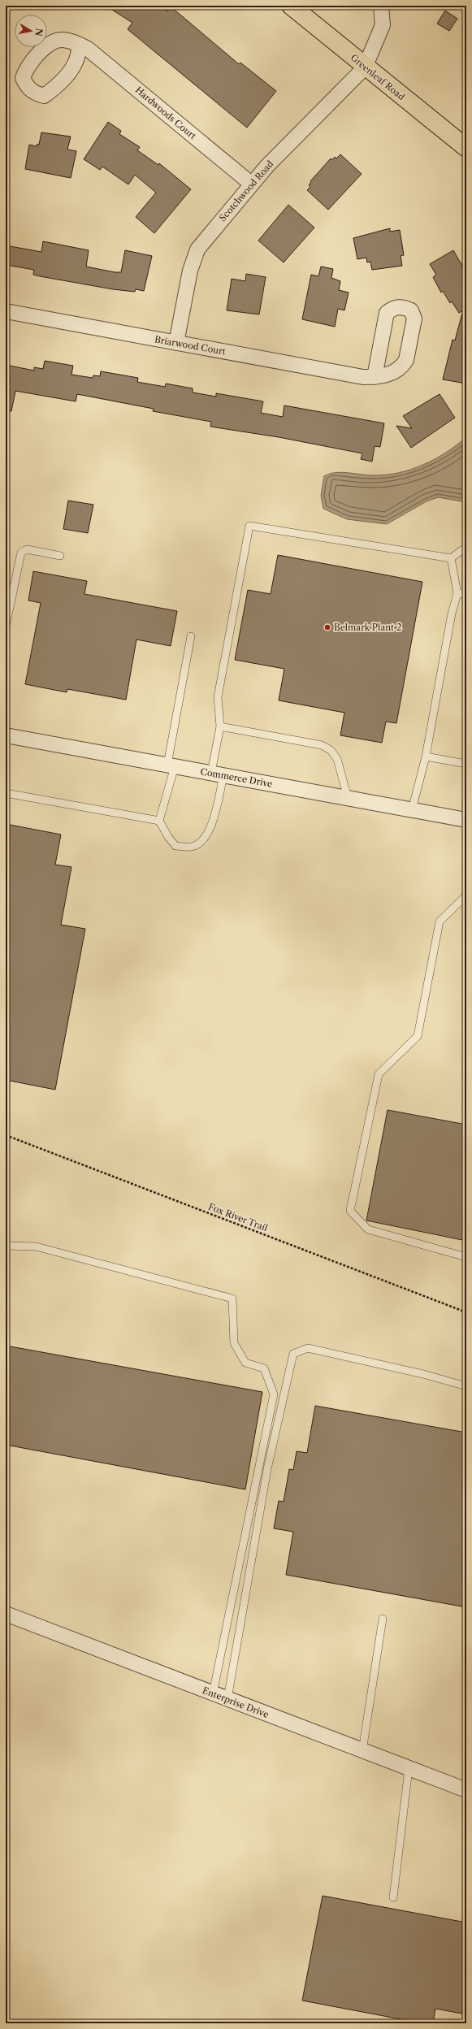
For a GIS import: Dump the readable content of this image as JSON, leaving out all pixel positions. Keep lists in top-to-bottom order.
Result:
{
  "streets": {
    "main road": ["Greenleaf Road"],
    "street": [
      "Hardwoods Court",
      "Scotchwood Road",
      "Briarwood Court",
      "Commerce Drive",
      "Enterprise Drive"
    ],
    "path": ["Fox River Trail"]
  },
  "crossings": [
    ["Greenleaf Road", "Scotchwood Road"],
    ["Hardwoods Court", "Scotchwood Road"],
    ["Scotchwood Road", "Briarwood Court"]
  ],
  "places": ["Belmark Plant 2"],
  "north": "right"
}
